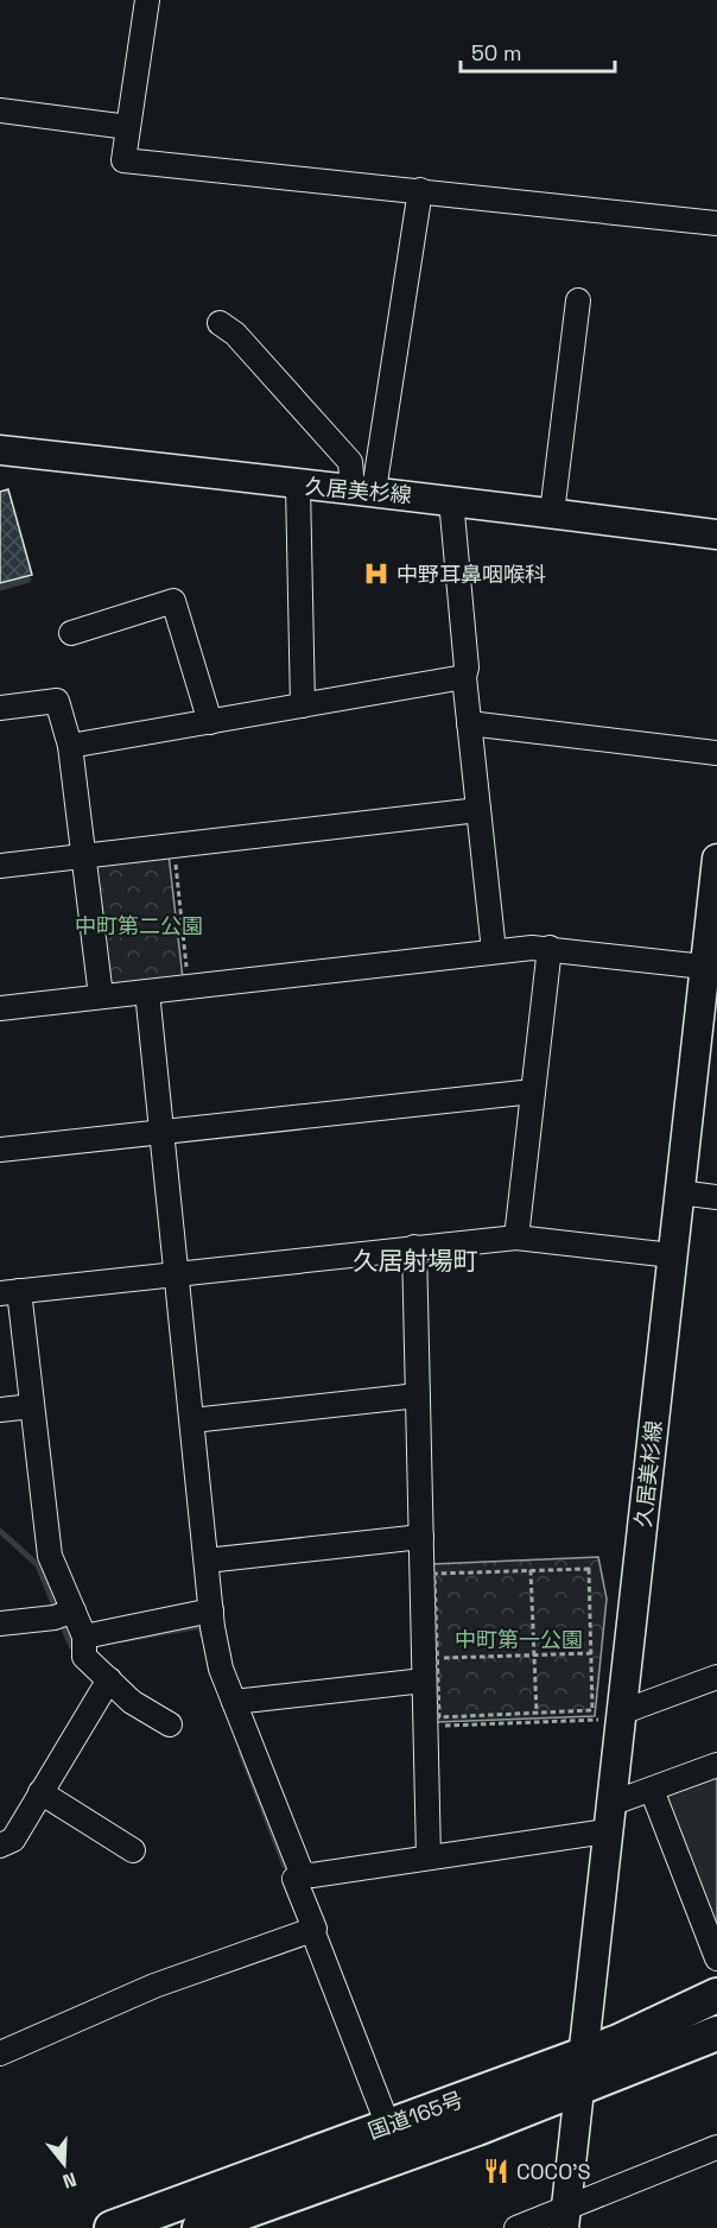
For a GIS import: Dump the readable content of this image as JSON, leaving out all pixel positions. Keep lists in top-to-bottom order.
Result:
{
  "streets": {
    "highway": ["国道165号"],
    "main road": ["久居美杉線"]
  },
  "crossings": [
    ["久居美杉線", "国道165号"]
  ],
  "districts": ["久居射場町"],
  "parks": ["中町第二公園", "中町第一公園"],
  "places": {
    "hospital": ["中野耳鼻咽喉科"],
    "restaurant": ["COCO'S"]
  },
  "scale_bar": "50 m",
  "north": "bottom"
}
